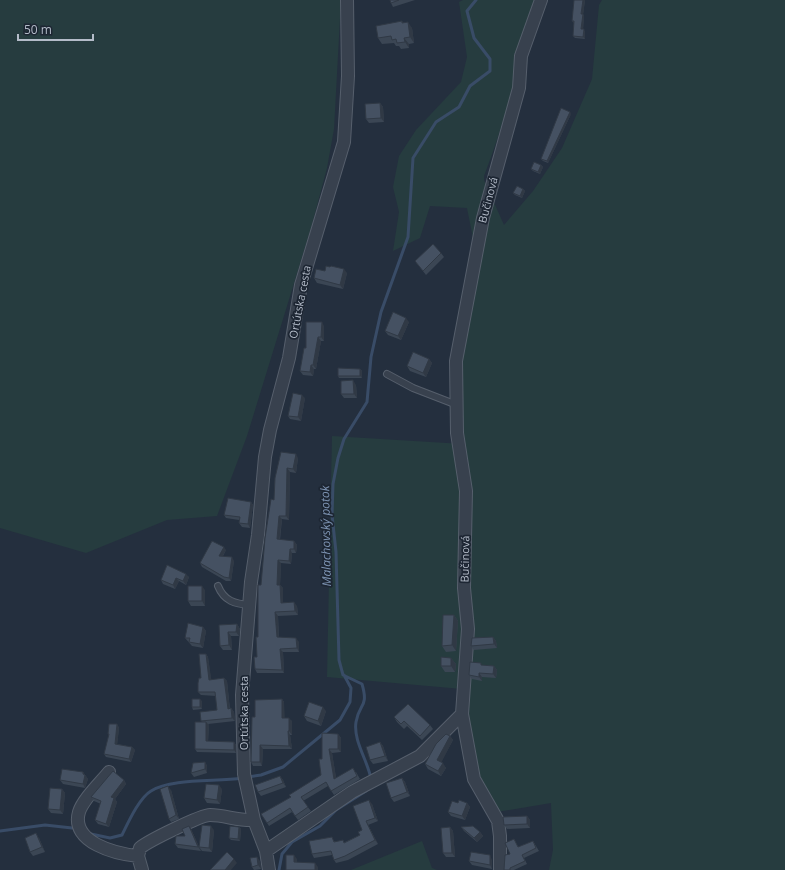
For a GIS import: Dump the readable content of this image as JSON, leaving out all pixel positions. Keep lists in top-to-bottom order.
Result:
{
  "streets": {
    "street": ["Bučinová", "Ortútska cesta"]
  },
  "water": ["Malachovský potok"],
  "scale_bar": "50 m"
}
